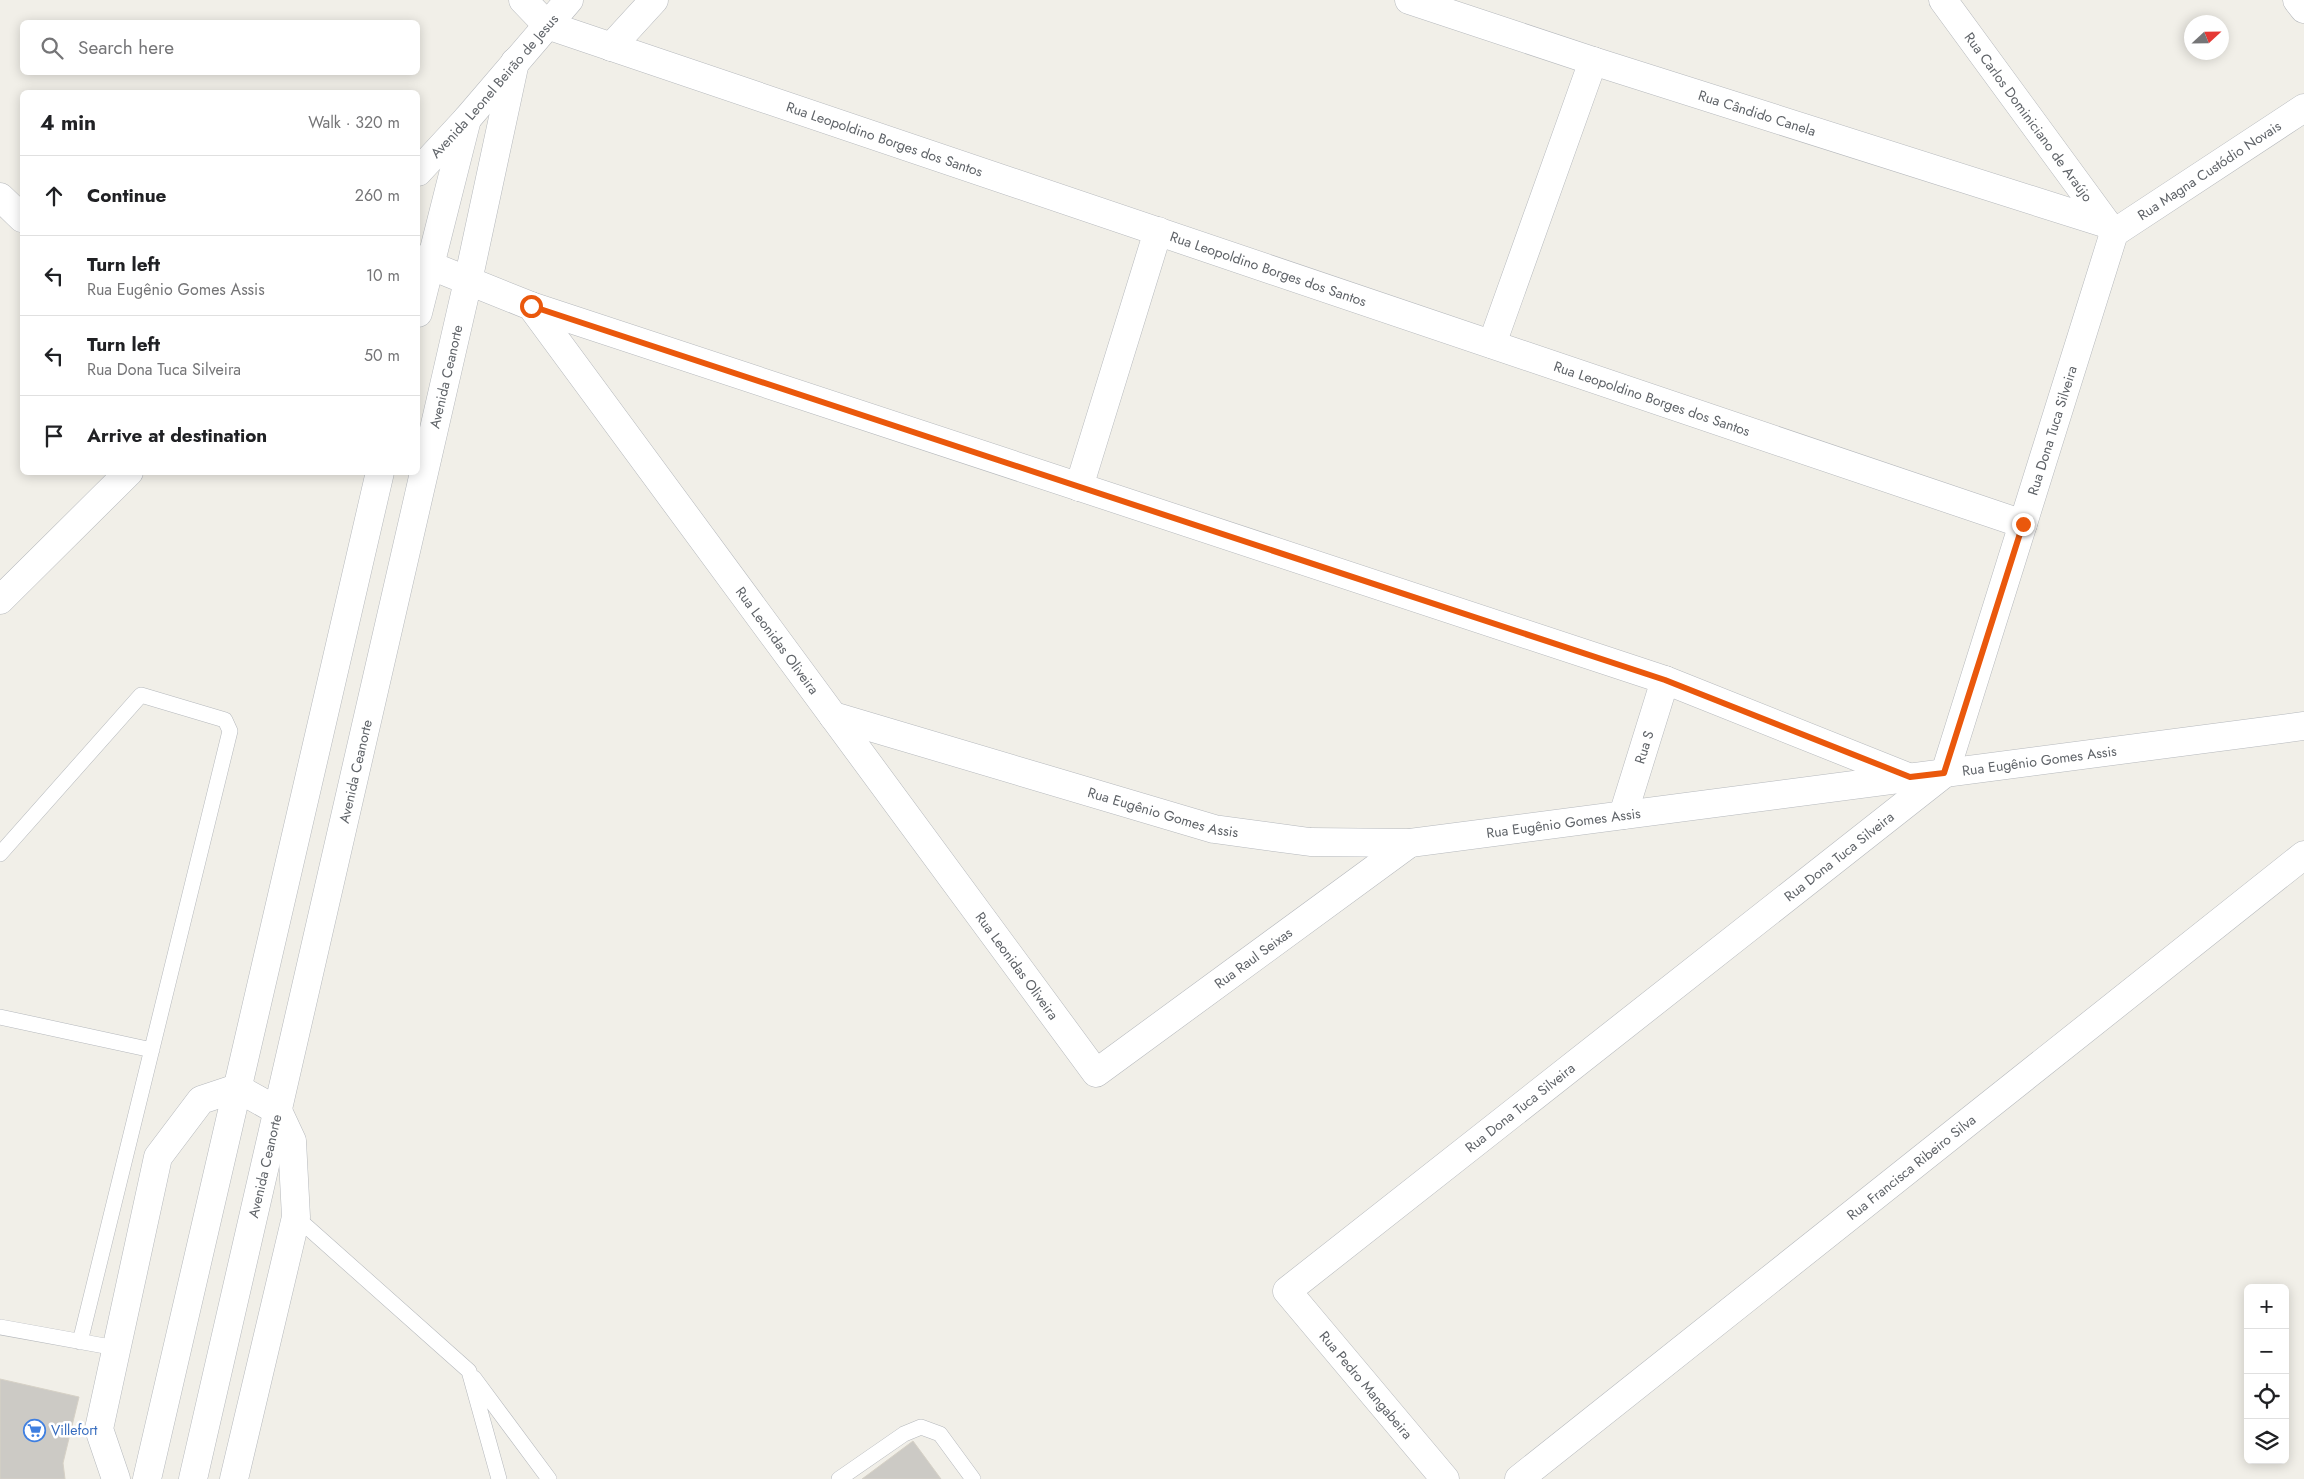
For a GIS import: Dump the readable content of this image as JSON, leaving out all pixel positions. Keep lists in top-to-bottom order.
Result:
{
  "streets": {
    "street": [
      "Avenida Leonel Beirão de Jesus",
      "Rua Cândido Canela",
      "Rua Carlos Dominiciano de Araújo",
      "Rua Leopoldino Borges dos Santos",
      "Rua Magna Custódio Novais",
      "Avenida Ceanorte",
      "Rua Dona Tuca Silveira",
      "Rua Leonidas Oliveira",
      "Rua S",
      "Rua Eugênio Gomes Assis",
      "Rua Raul Seixas",
      "Rua Francisca Ribeiro Silva",
      "Rua Pedro Mangabeira"
    ]
  },
  "crossings": [
    ["Avenida Leonel Beirão de Jesus", "Rua Leopoldino Borges dos Santos"],
    ["Avenida Leonel Beirão de Jesus", "Avenida Ceanorte"],
    ["Rua Cândido Canela", "Rua Carlos Dominiciano de Araújo"],
    ["Rua Cândido Canela", "Rua Magna Custódio Novais"],
    ["Rua Cândido Canela", "Rua Dona Tuca Silveira"],
    ["Rua Carlos Dominiciano de Araújo", "Rua Magna Custódio Novais"],
    ["Rua Carlos Dominiciano de Araújo", "Rua Dona Tuca Silveira"],
    ["Rua Leopoldino Borges dos Santos", "Rua Dona Tuca Silveira"],
    ["Rua Magna Custódio Novais", "Rua Dona Tuca Silveira"],
    ["Rua Dona Tuca Silveira", "Rua Eugênio Gomes Assis"],
    ["Rua Dona Tuca Silveira", "Rua Pedro Mangabeira"],
    ["Rua Leonidas Oliveira", "Rua Eugênio Gomes Assis"],
    ["Rua Leonidas Oliveira", "Rua Raul Seixas"],
    ["Rua S", "Rua Eugênio Gomes Assis"],
    ["Rua Eugênio Gomes Assis", "Rua Raul Seixas"]
  ],
  "places": {
    "supermarket": ["Villefort"]
  },
  "north": "right",
  "page": {
    "search": "Search here",
    "heading": ["4 min", "Walk · 320 m"],
    "list": [
      ["Continue", "260 m"],
      ["Turn left", "Rua Eugênio Gomes Assis", "10 m"],
      ["Turn left", "Rua Dona Tuca Silveira", "50 m"],
      "Arrive at destination"
    ],
    "map_buttons": ["+", "−"]
  }
}
